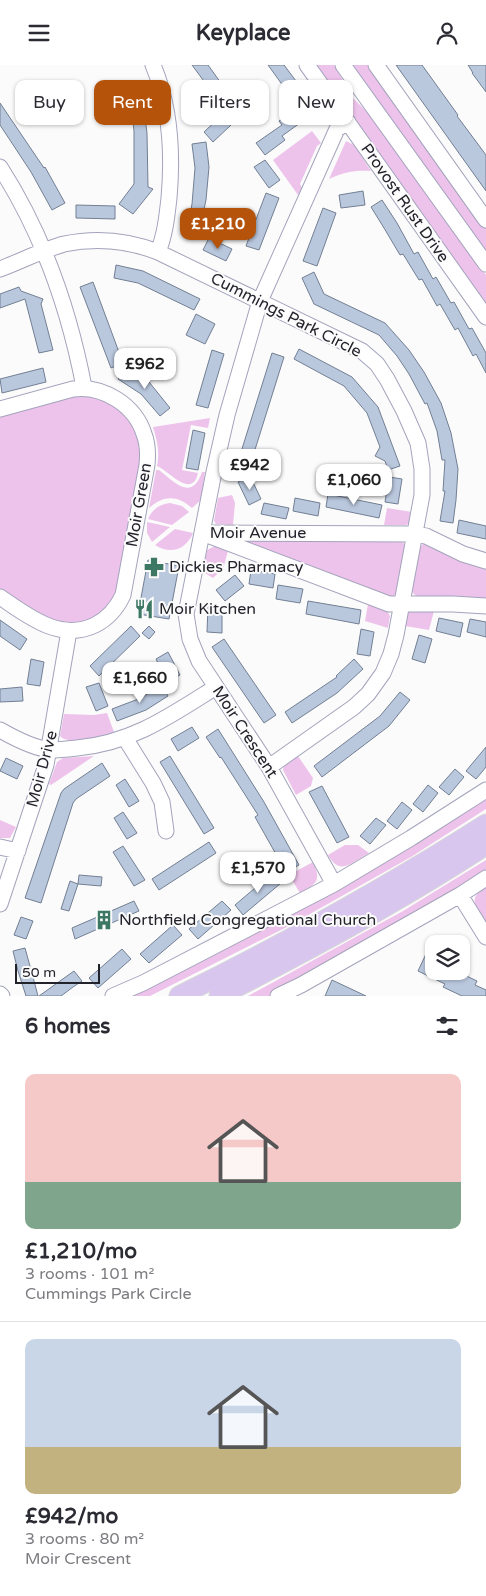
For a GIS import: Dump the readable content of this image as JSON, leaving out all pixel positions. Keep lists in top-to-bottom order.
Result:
{
  "streets": {
    "street": [
      "Provost Rust Drive",
      "Cummings Park Circle",
      "Moir Green",
      "Moir Avenue",
      "Moir Crescent",
      "Moir Drive"
    ]
  },
  "crossings": [
    ["Cummings Park Circle", "Moir Avenue"],
    ["Cummings Park Circle", "Moir Crescent"],
    ["Moir Green", "Moir Drive"],
    ["Moir Avenue", "Moir Crescent"]
  ],
  "places": {
    "pharmacy": ["Dickies Pharmacy"],
    "restaurant": ["Moir Kitchen"],
    "building": ["Northfield Congregational Church"]
  },
  "scale_bar": "50 m",
  "page": {
    "header": "Keyplace",
    "chip": [
      "Buy",
      "Rent",
      "Filters",
      "New"
    ],
    "price": [
      "£1,210",
      "£962",
      "£942",
      "£1,060",
      "£1,660",
      "£1,570"
    ],
    "scale": "50 m",
    "heading": "6 homes",
    "list": [
      {
        "name": "£1,210/mo",
        "note": "3 rooms · 101 m² · Cummings Park Circle"
      },
      {
        "name": "£942/mo",
        "note": "3 rooms · 80 m² · Moir Crescent"
      }
    ]
  }
}
